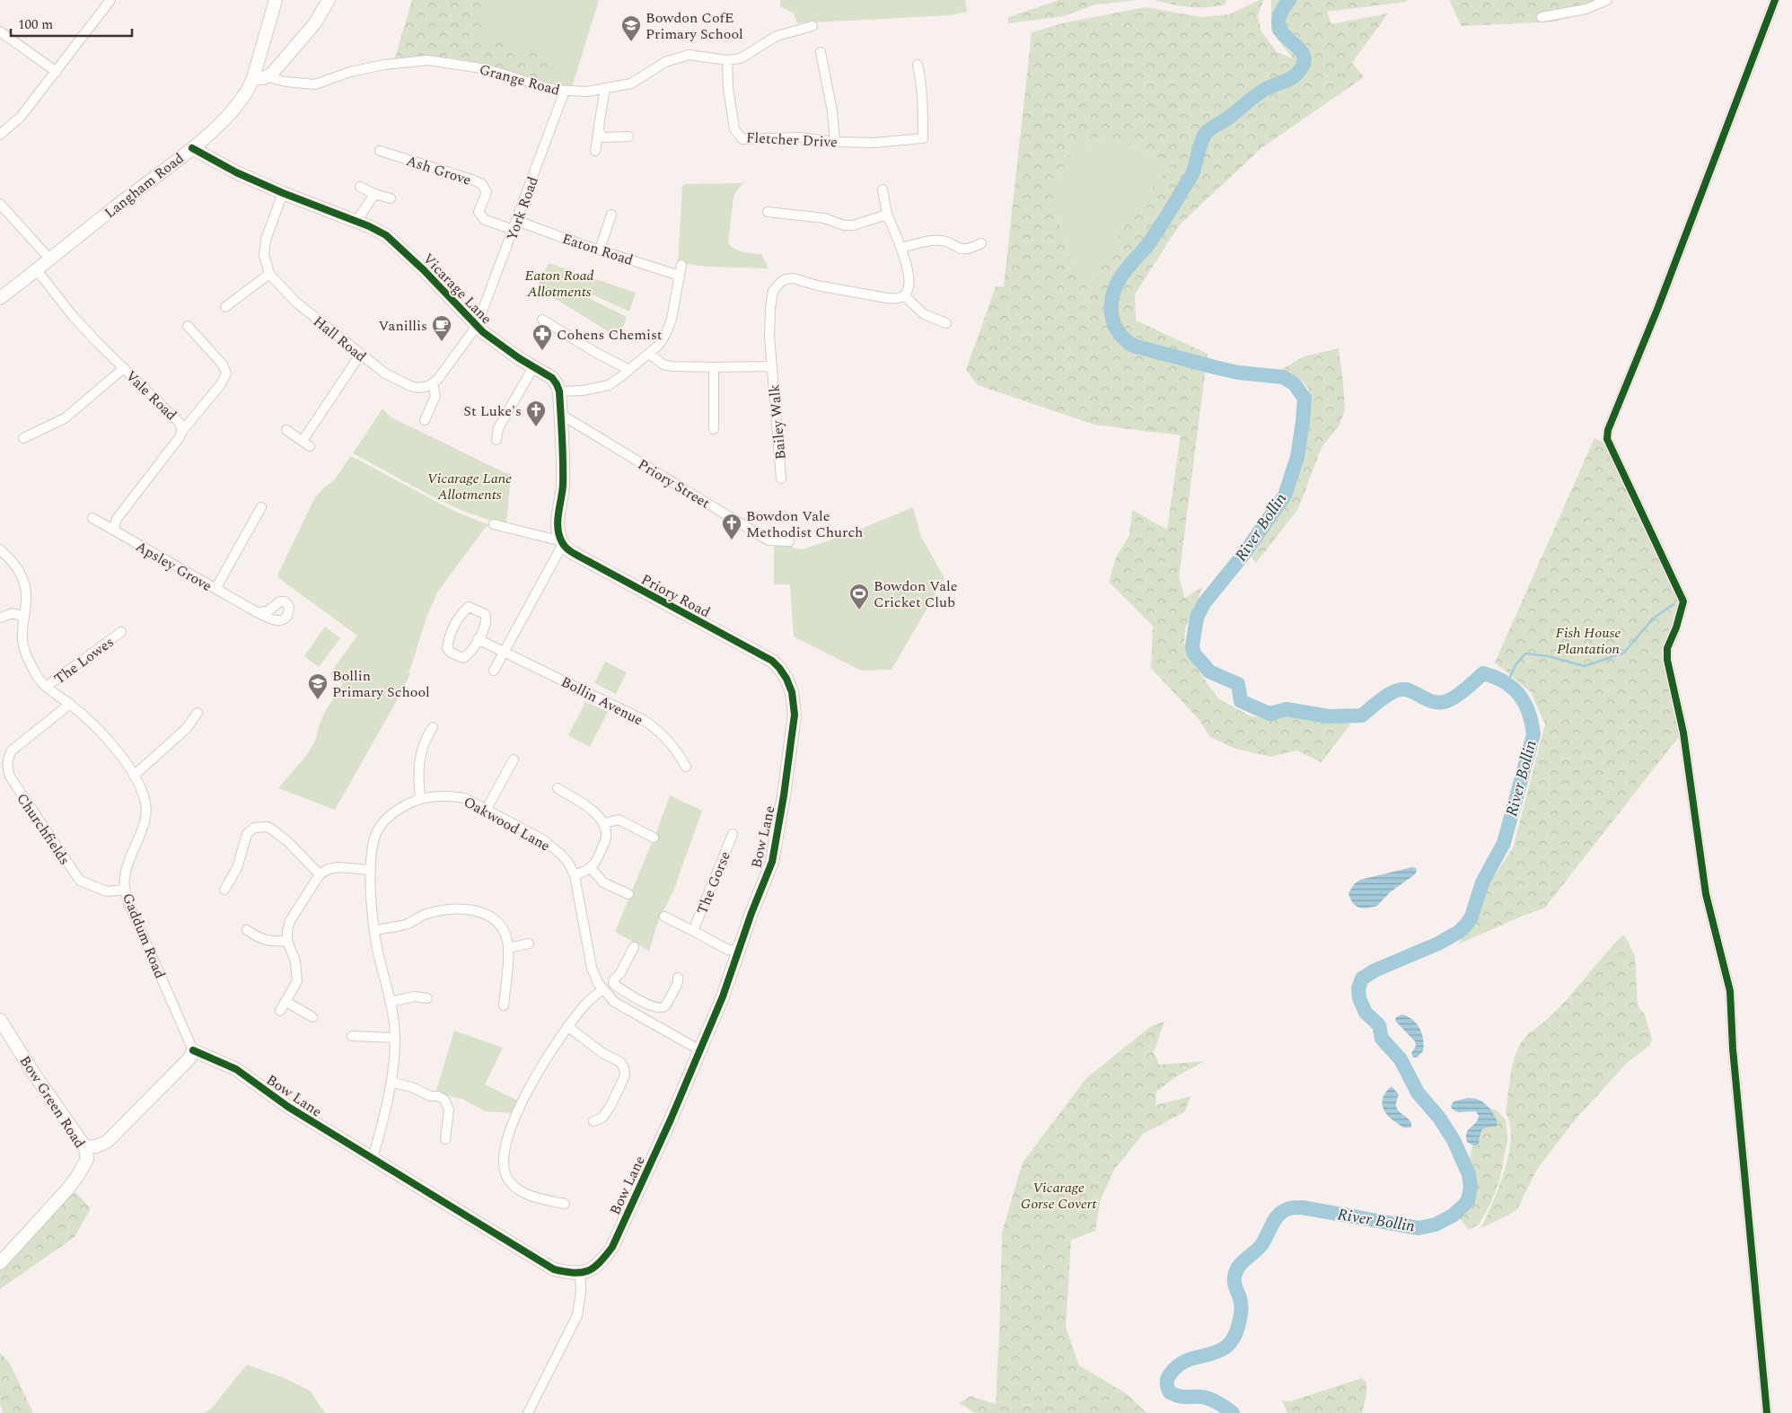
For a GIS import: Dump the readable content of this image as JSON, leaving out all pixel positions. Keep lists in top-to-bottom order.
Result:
{
  "streets": {
    "street": [
      "Grange Road",
      "Fletcher Drive",
      "Ash Grove",
      "Langham Road",
      "York Road",
      "Eaton Road",
      "Vicarage Lane",
      "Hall Road",
      "Vale Road",
      "Bailey Walk",
      "Priory Street",
      "Apsley Grove",
      "Priory Road",
      "The Lowes",
      "Bollin Avenue",
      "Oakwood Lane",
      "Churchfields",
      "Bow Lane",
      "The Gorse",
      "Gaddum Road",
      "Bow Green Road"
    ]
  },
  "crossings": [
    ["Grange Road", "Fletcher Drive"],
    ["Grange Road", "York Road"],
    ["Ash Grove", "York Road"],
    ["Ash Grove", "Eaton Road"],
    ["Langham Road", "Vicarage Lane"],
    ["Langham Road", "Vale Road"],
    ["York Road", "Eaton Road"],
    ["York Road", "Vicarage Lane"],
    ["Vale Road", "Apsley Grove"],
    ["Priory Road", "Bow Lane"],
    ["The Lowes", "Gaddum Road"],
    ["Oakwood Lane", "Bow Lane"],
    ["Churchfields", "Gaddum Road"],
    ["Bow Lane", "The Gorse"],
    ["Bow Lane", "Gaddum Road"]
  ],
  "water": ["River Bollin"],
  "parks": [
    "Eaton Road Allotments",
    "Vicarage Lane Allotments",
    "Fish House Plantation",
    "Vicarage Gorse Covert"
  ],
  "places": {
    "school or university": ["Bowdon CofE Primary School", "Bollin Primary School"],
    "cafe": ["Vanillis"],
    "pharmacy": ["Cohens Chemist"],
    "church": ["St Luke's", "Bowdon Vale Methodist Church"],
    "sports": ["Bowdon Vale Cricket Club"]
  },
  "scale_bar": "100 m"
}
